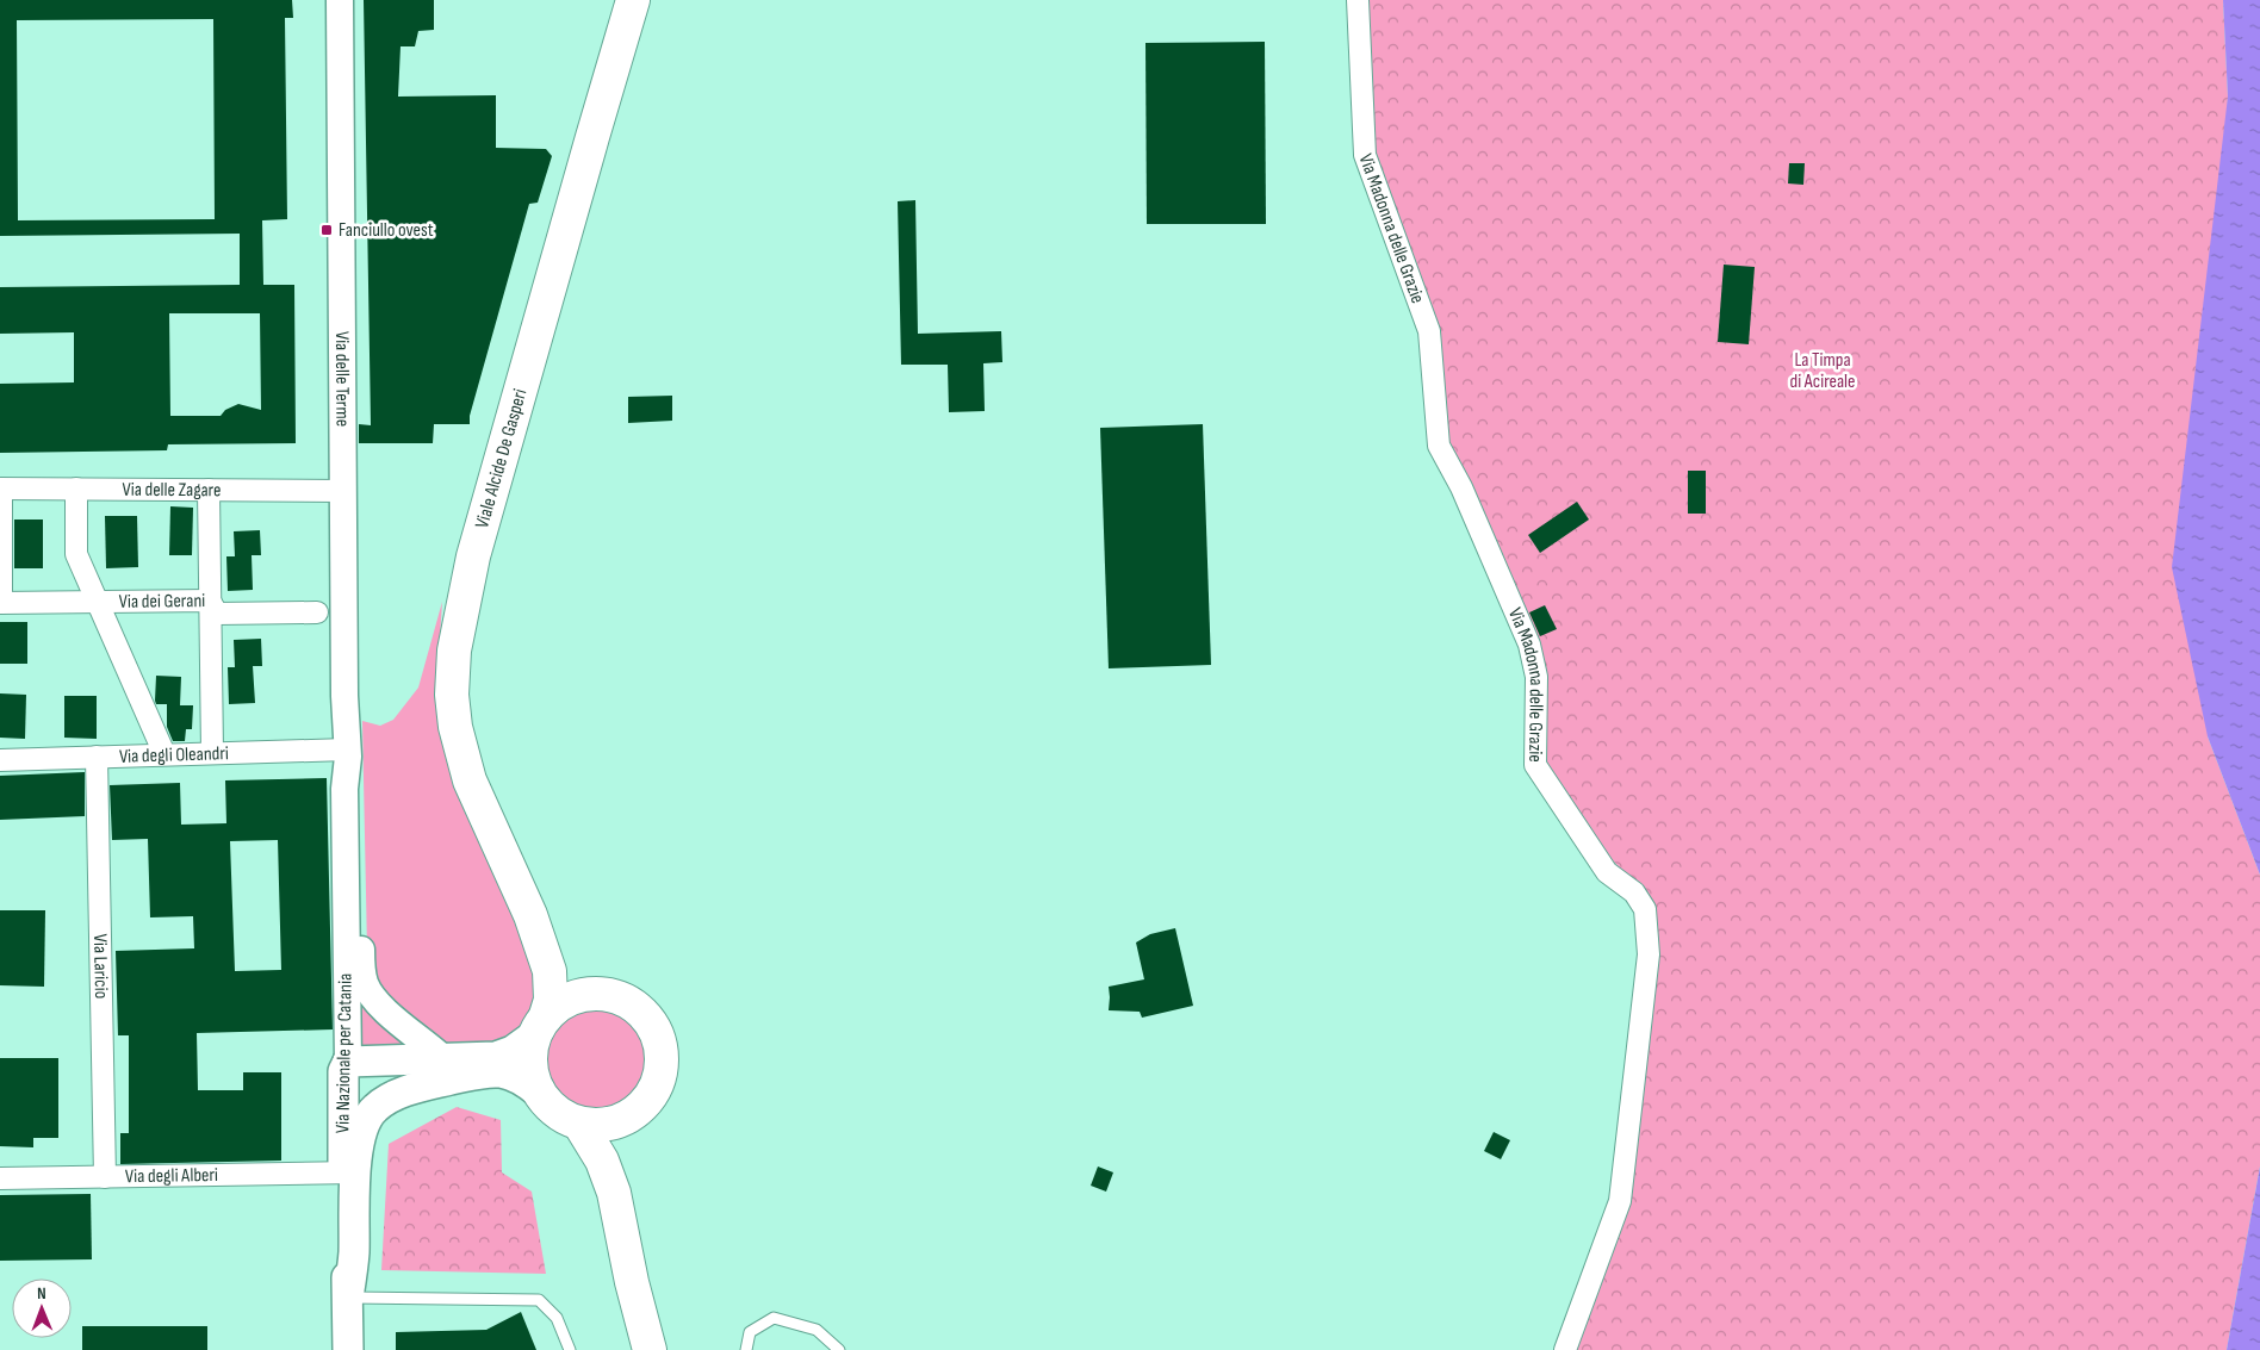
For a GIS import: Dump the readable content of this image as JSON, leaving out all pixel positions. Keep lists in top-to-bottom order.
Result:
{
  "streets": {
    "main road": ["Viale Alcide De Gasperi", "Via Nazionale per Catania"],
    "street": [
      "Via Madonna delle Grazie",
      "Via delle Terme",
      "Via delle Zagare",
      "Via dei Gerani",
      "Via degli Oleandri",
      "Via Laricio",
      "Via degli Alberi"
    ]
  },
  "crossings": [
    ["Via delle Terme", "Via delle Zagare"],
    ["Via delle Terme", "Via degli Oleandri"],
    ["Via delle Terme", "Via Nazionale per Catania"],
    ["Via degli Oleandri", "Via Laricio"],
    ["Via degli Oleandri", "Via Nazionale per Catania"],
    ["Via Laricio", "Via degli Alberi"],
    ["Via Nazionale per Catania", "Via degli Alberi"]
  ],
  "parks": ["La Timpa di Acireale"],
  "places": {
    "transit": ["Fanciullo ovest"]
  },
  "north": "top"
}
